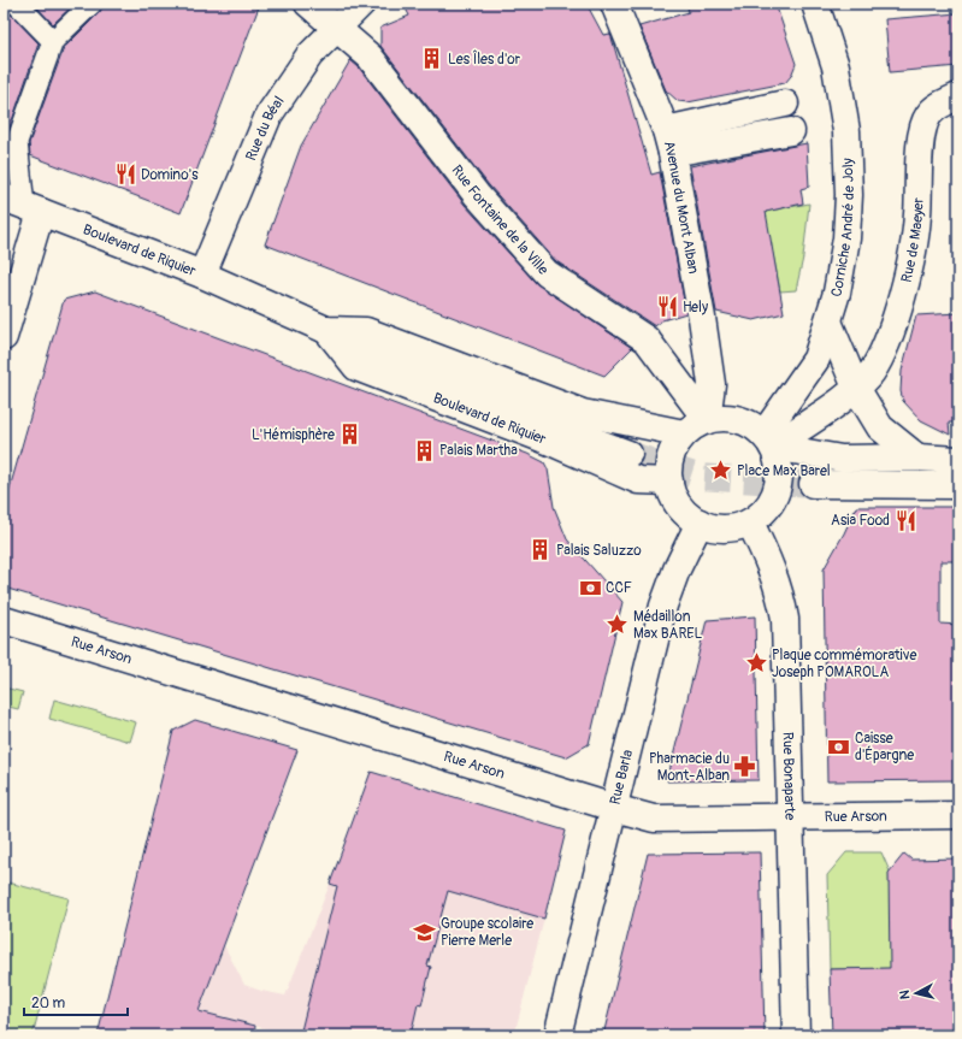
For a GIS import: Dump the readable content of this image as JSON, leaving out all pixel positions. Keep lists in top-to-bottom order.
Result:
{
  "streets": {
    "main road": [
      "Rue du Béal",
      "Avenue du Mont Alban",
      "Rue Fontaine de la Ville",
      "Corniche André de Joly",
      "Rue de Maeyer",
      "Boulevard de Riquier",
      "Rue Arson",
      "Rue Bonaparte",
      "Rue Barla"
    ]
  },
  "crossings": [
    ["Rue du Béal", "Rue Fontaine de la Ville"],
    ["Rue du Béal", "Boulevard de Riquier"],
    ["Avenue du Mont Alban", "Rue Fontaine de la Ville"],
    ["Avenue du Mont Alban", "Corniche André de Joly"],
    ["Avenue du Mont Alban", "Rue de Maeyer"],
    ["Avenue du Mont Alban", "Boulevard de Riquier"],
    ["Avenue du Mont Alban", "Rue Bonaparte"],
    ["Avenue du Mont Alban", "Rue Barla"],
    ["Rue Fontaine de la Ville", "Corniche André de Joly"],
    ["Rue Fontaine de la Ville", "Rue de Maeyer"],
    ["Rue Fontaine de la Ville", "Boulevard de Riquier"],
    ["Rue Fontaine de la Ville", "Rue Bonaparte"],
    ["Rue Fontaine de la Ville", "Rue Barla"],
    ["Corniche André de Joly", "Rue de Maeyer"],
    ["Corniche André de Joly", "Boulevard de Riquier"],
    ["Corniche André de Joly", "Rue Bonaparte"],
    ["Corniche André de Joly", "Rue Barla"],
    ["Rue de Maeyer", "Boulevard de Riquier"],
    ["Rue de Maeyer", "Rue Bonaparte"],
    ["Rue de Maeyer", "Rue Barla"],
    ["Boulevard de Riquier", "Rue Bonaparte"],
    ["Boulevard de Riquier", "Rue Barla"],
    ["Rue Arson", "Rue Bonaparte"],
    ["Rue Arson", "Rue Barla"],
    ["Rue Bonaparte", "Rue Barla"]
  ],
  "places": {
    "building": [
      "Les Îles d'or",
      "L'Hémisphère",
      "Palais Martha",
      "Palais Saluzzo"
    ],
    "restaurant": ["Domino's", "Hely", "Asia Food"],
    "place": ["Place Max Barel", "Médaillon Max BAREL", "Plaque commémorative Joseph POMAROLA"],
    "bank": ["CCF", "Caisse d'Épargne"],
    "pharmacy": ["Pharmacie du Mont-Alban"],
    "school or university": ["Groupe scolaire Pierre Merle"]
  },
  "scale_bar": "20 m",
  "north": "left"
}
